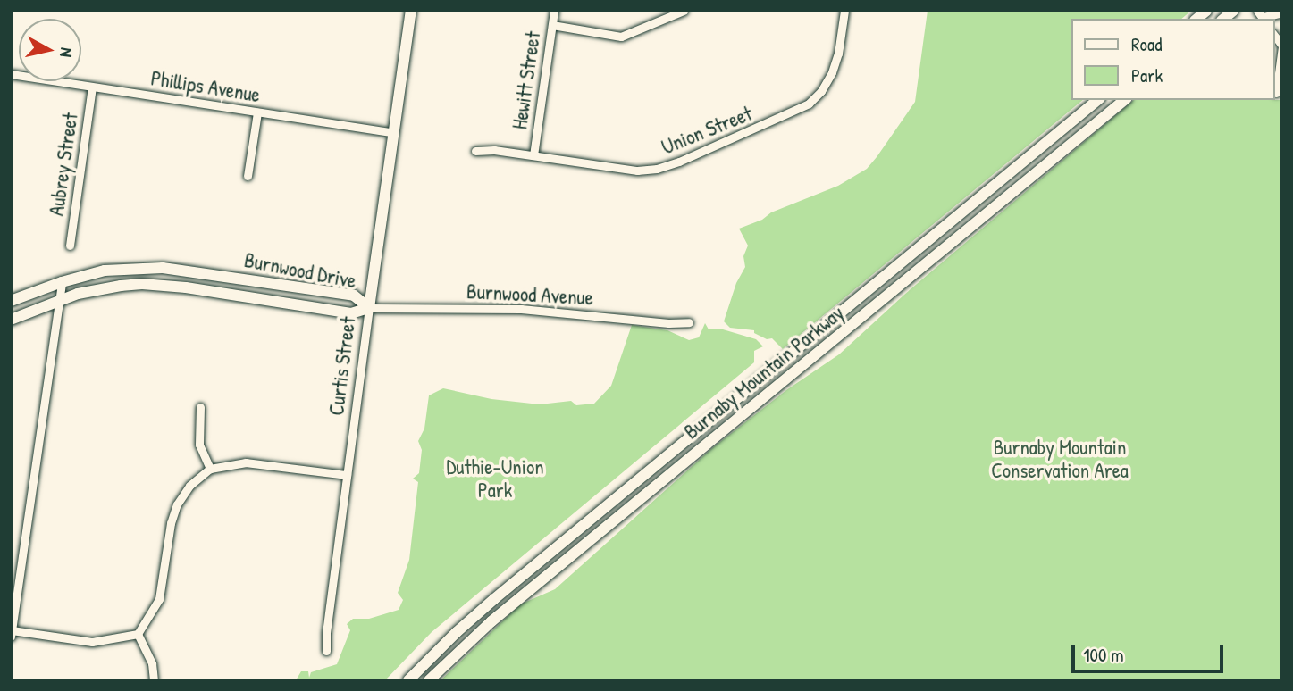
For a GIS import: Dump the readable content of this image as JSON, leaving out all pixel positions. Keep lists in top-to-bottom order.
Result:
{
  "streets": {
    "main road": ["Burnwood Drive", "Curtis Street", "Burnaby Mountain Parkway"],
    "street": [
      "Hewitt Street",
      "Phillips Avenue",
      "Union Street",
      "Aubrey Street",
      "Burnwood Avenue"
    ]
  },
  "crossings": [
    ["Hewitt Street", "Union Street"],
    ["Phillips Avenue", "Aubrey Street"],
    ["Phillips Avenue", "Curtis Street"],
    ["Burnwood Drive", "Burnwood Avenue"],
    ["Burnwood Drive", "Curtis Street"],
    ["Burnwood Avenue", "Curtis Street"]
  ],
  "parks": ["Burnaby Mountain Conservation Area", "Duthie-Union Park"],
  "legend": ["Road", "Park"],
  "scale_bar": "100 m",
  "north": "right"
}
